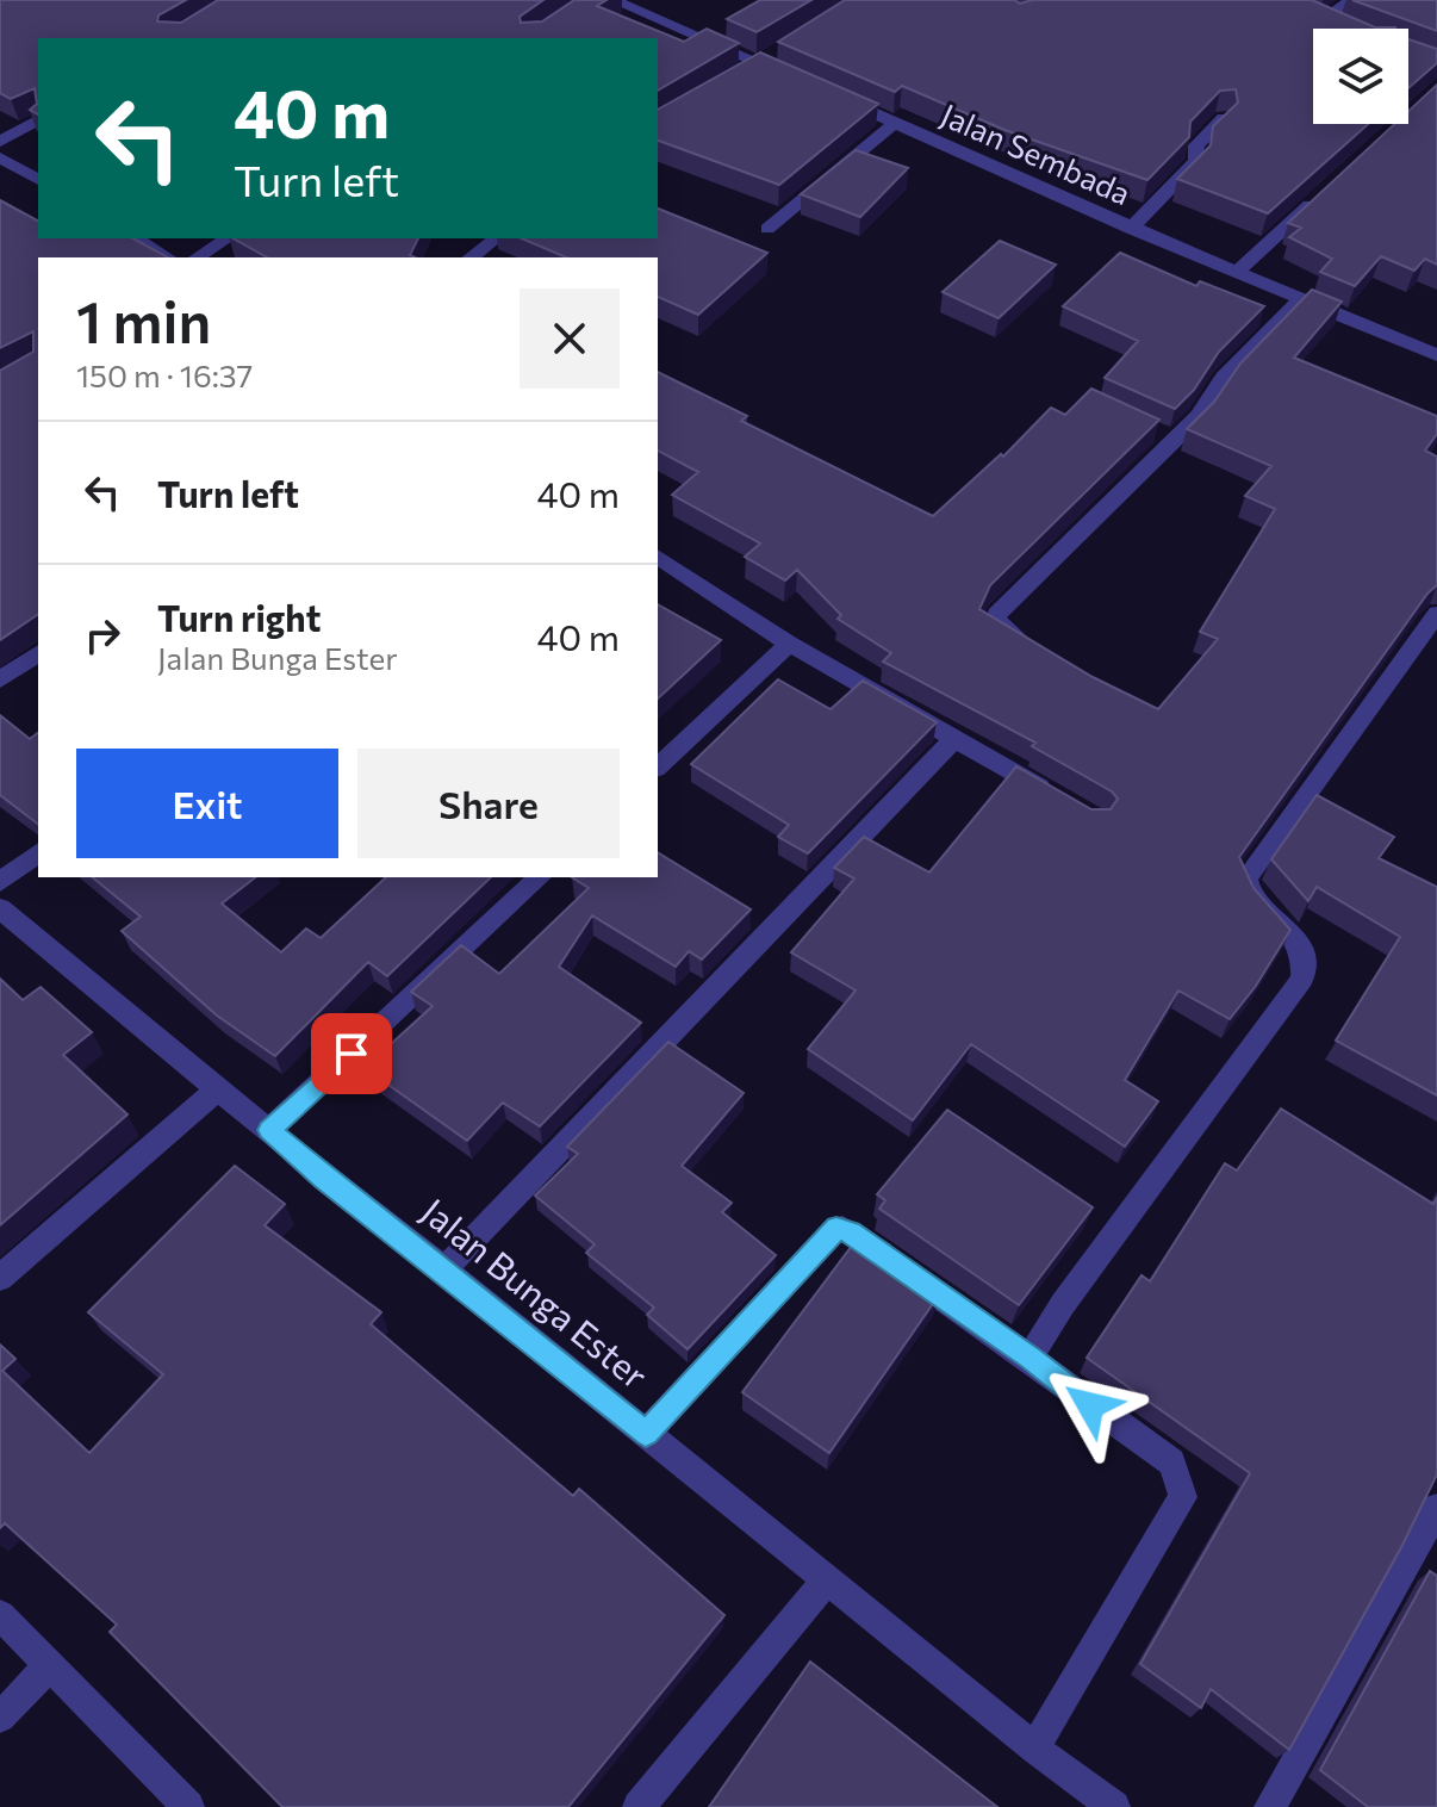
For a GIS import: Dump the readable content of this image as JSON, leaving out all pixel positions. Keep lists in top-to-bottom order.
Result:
{
  "streets": {
    "street": ["Jalan Sembada", "Jalan Bunga Ester"]
  },
  "page": {
    "turn": ["40 m", "Turn left"],
    "heading": ["1 min", "150 m · 16:37"],
    "list": [
      {
        "name": "Turn left",
        "value": "40 m"
      },
      {
        "name": "Turn right",
        "note": "Jalan Bunga Ester",
        "value": "40 m"
      }
    ],
    "buttons": ["Exit", "Share"]
  }
}
